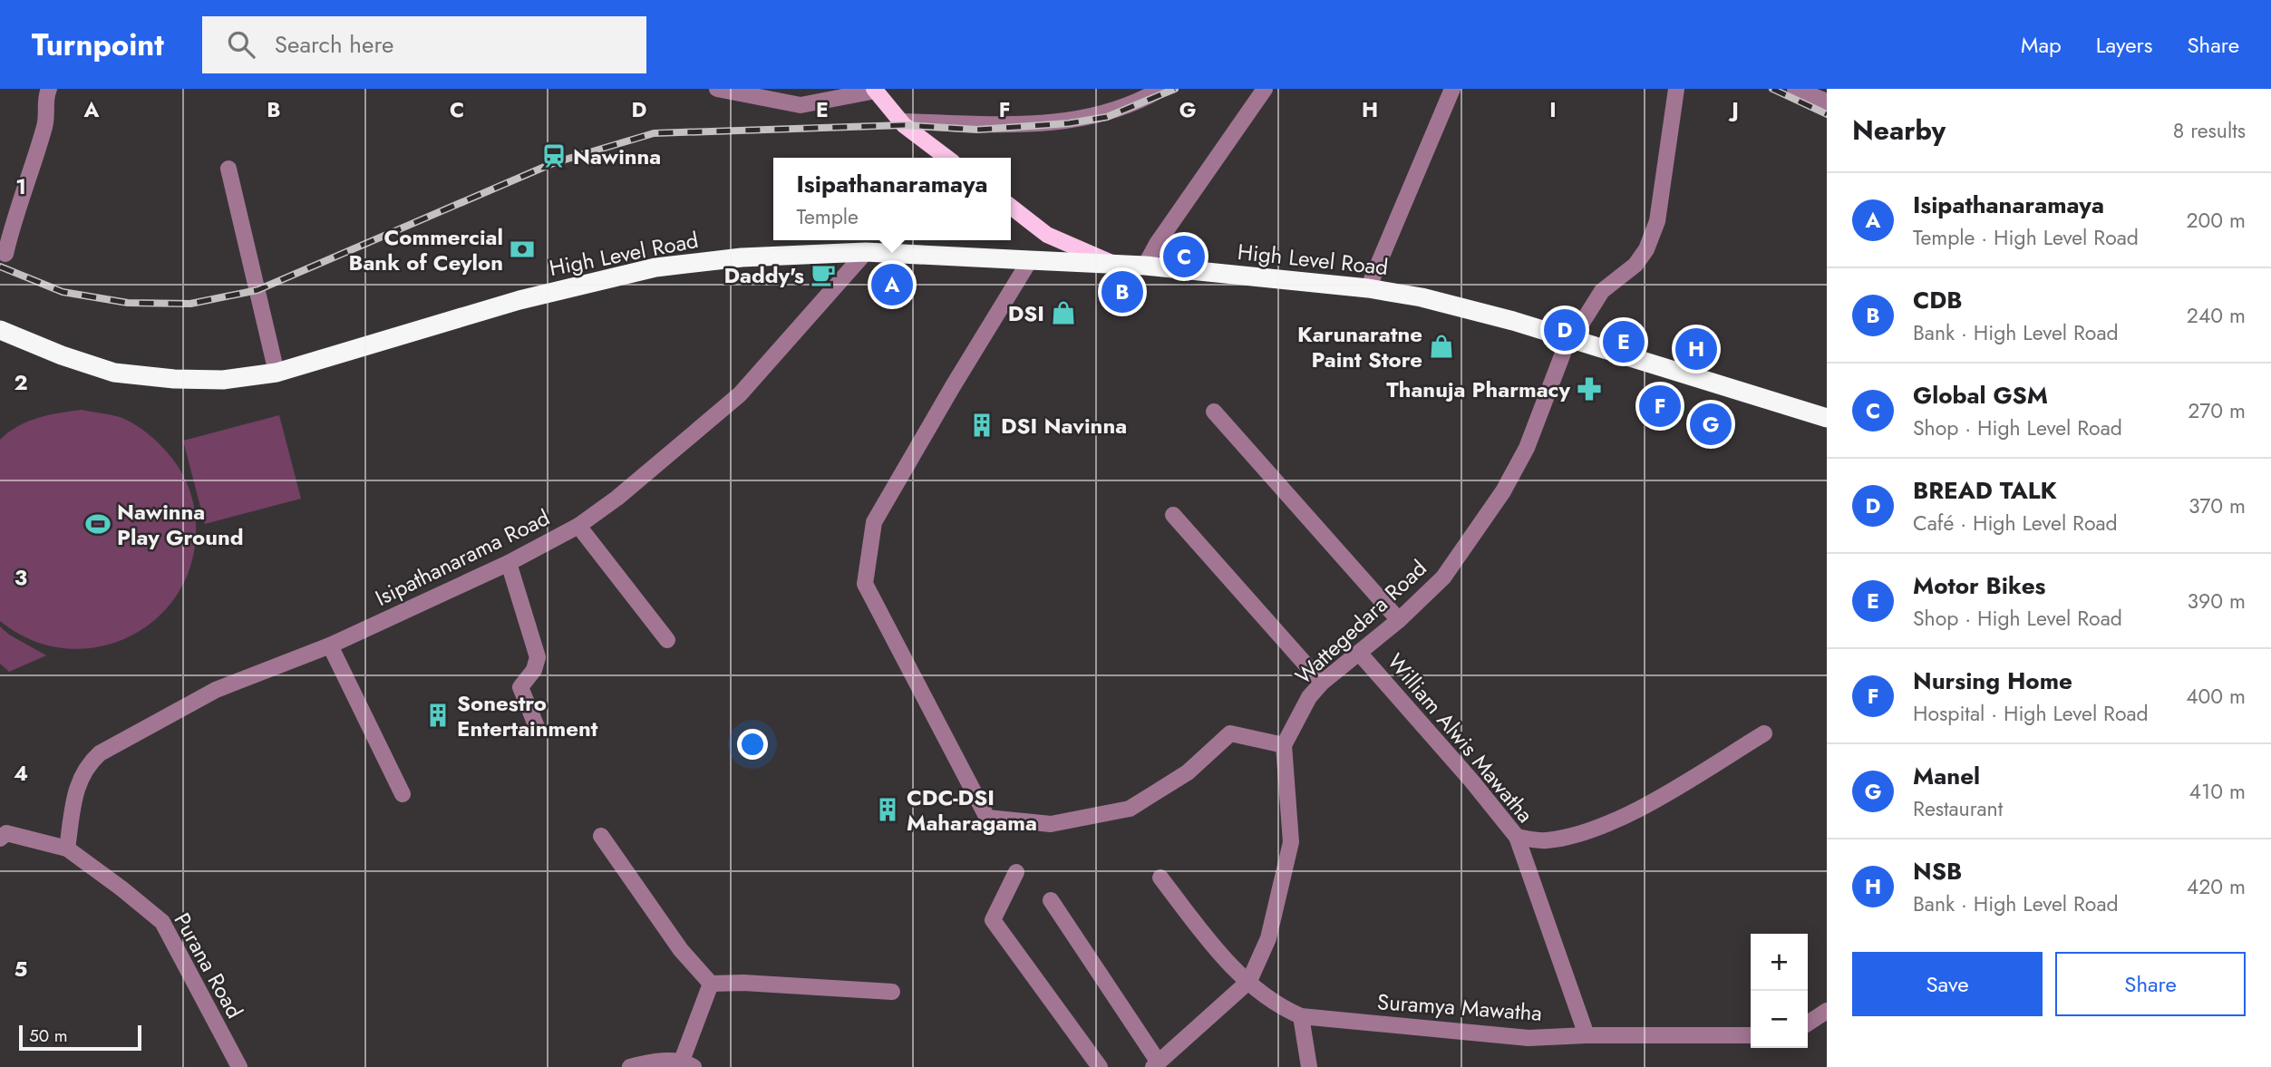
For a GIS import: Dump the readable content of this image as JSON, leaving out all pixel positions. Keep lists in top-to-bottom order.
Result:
{
  "streets": {
    "highway": ["High Level Road"],
    "street": [
      "Isipathanarama Road",
      "Wattegedara Road",
      "William Alwis Mawatha",
      "Purana Road",
      "Suramya Mawatha"
    ]
  },
  "crossings": [
    ["High Level Road", "Isipathanarama Road"],
    ["High Level Road", "Wattegedara Road"],
    ["Isipathanarama Road", "Purana Road"],
    ["Wattegedara Road", "William Alwis Mawatha"],
    ["William Alwis Mawatha", "Suramya Mawatha"]
  ],
  "places": {
    "station": ["Nawinna"],
    "bank": ["Commercial Bank of Ceylon"],
    "cafe": ["Daddy's"],
    "shop": ["DSI", "Karunaratne Paint Store"],
    "pharmacy": ["Thanuja Pharmacy"],
    "building": ["DSI Navinna", "Sonestro Entertainment", "CDC-DSI Maharagama"],
    "sports": ["Nawinna Play Ground"]
  },
  "scale_bar": "50 m",
  "page": {
    "header": "Turnpoint",
    "search": "Search here",
    "nav": ["Map", "Layers", "Share"],
    "heading": ["Nearby", "8 results"],
    "popup": ["Isipathanaramaya", "Temple"],
    "list": [
      {
        "mark": "A",
        "name": "Isipathanaramaya",
        "note": "Temple · High Level Road",
        "value": "200 m"
      },
      {
        "mark": "B",
        "name": "CDB",
        "note": "Bank · High Level Road",
        "value": "240 m"
      },
      {
        "mark": "C",
        "name": "Global GSM",
        "note": "Shop · High Level Road",
        "value": "270 m"
      },
      {
        "mark": "D",
        "name": "BREAD TALK",
        "note": "Café · High Level Road",
        "value": "370 m"
      },
      {
        "mark": "E",
        "name": "Motor Bikes",
        "note": "Shop · High Level Road",
        "value": "390 m"
      },
      {
        "mark": "F",
        "name": "Nursing Home",
        "note": "Hospital · High Level Road",
        "value": "400 m"
      },
      {
        "mark": "G",
        "name": "Manel",
        "note": "Restaurant",
        "value": "410 m"
      },
      {
        "mark": "H",
        "name": "NSB",
        "note": "Bank · High Level Road",
        "value": "420 m"
      }
    ],
    "pins": [
      "C",
      "A",
      "B",
      "D",
      "E",
      "H",
      "F",
      "G"
    ],
    "buttons": ["Save", "Share"],
    "map_buttons": ["+", "−"],
    "scale": "50 m"
  },
  "grid": {
    "columns": [
      "A",
      "B",
      "C",
      "D",
      "E",
      "F",
      "G",
      "H",
      "I",
      "J"
    ],
    "rows": [
      "1",
      "2",
      "3",
      "4",
      "5"
    ]
  }
}
